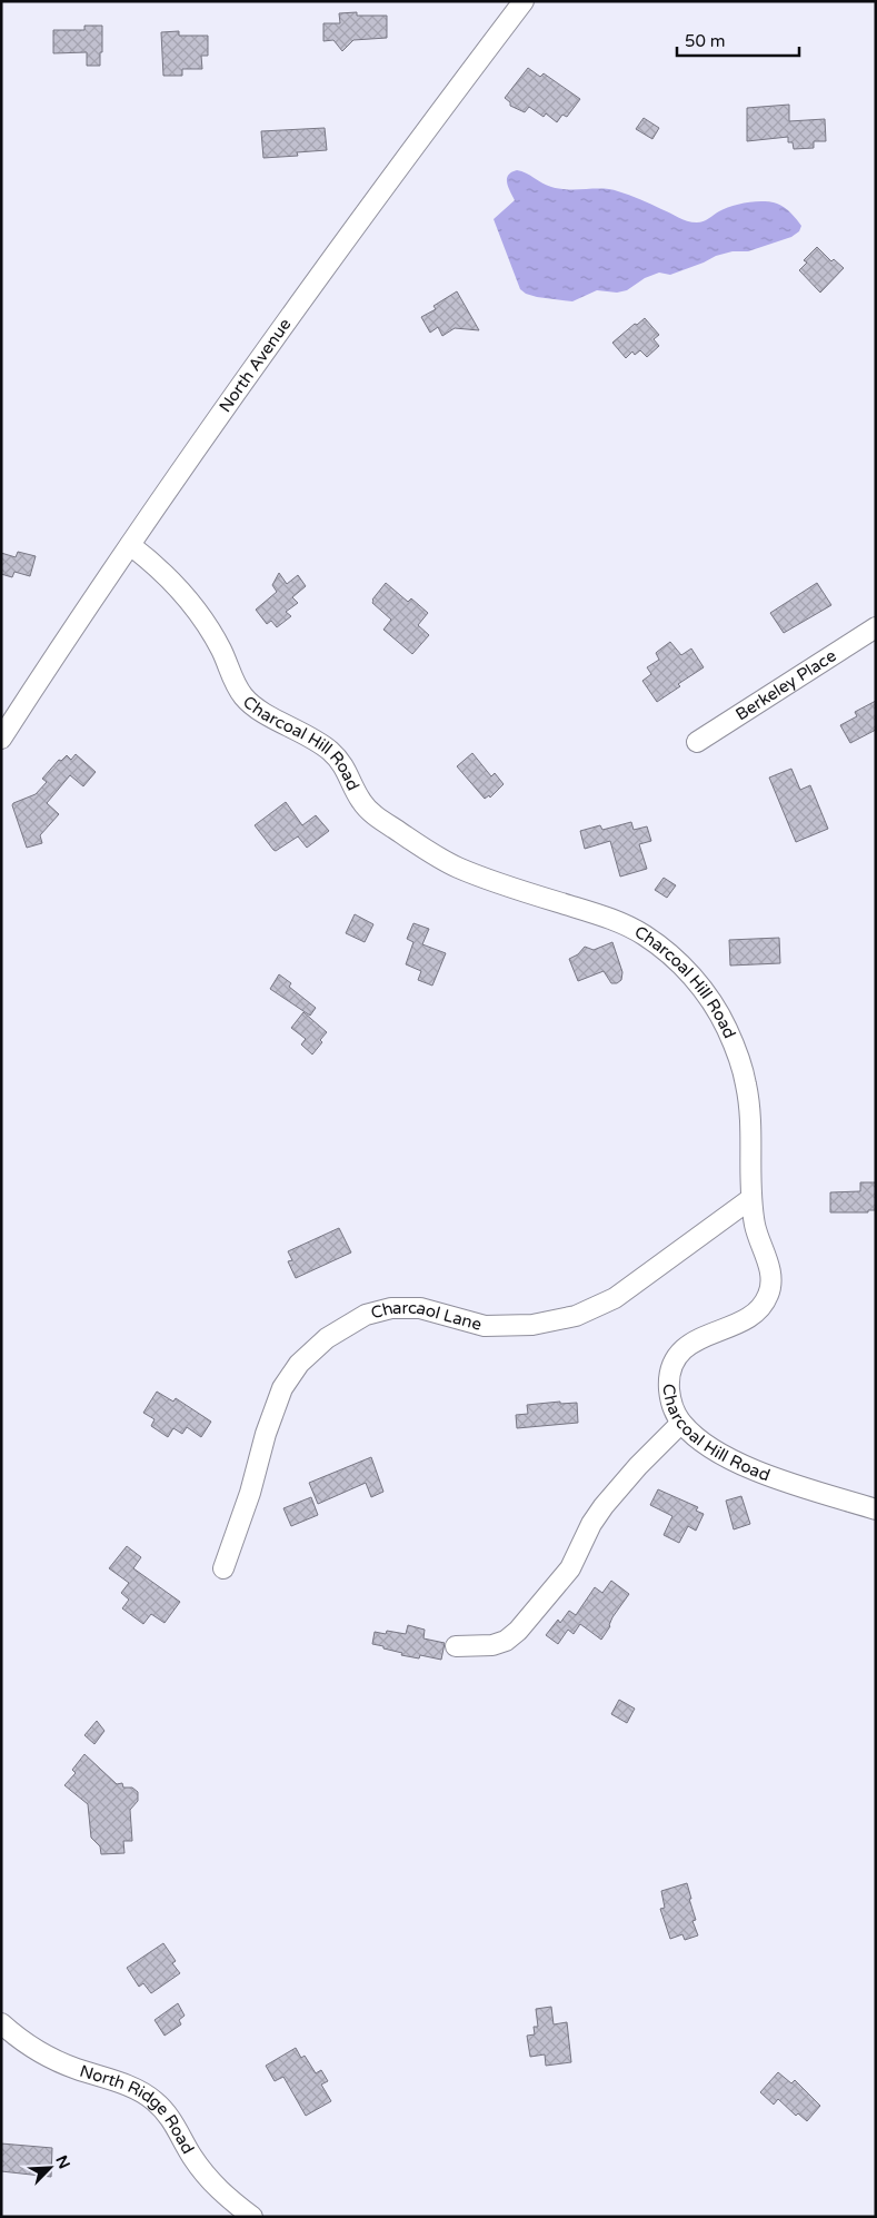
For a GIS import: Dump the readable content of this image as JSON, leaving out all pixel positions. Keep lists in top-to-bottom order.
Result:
{
  "streets": {
    "street": [
      "North Avenue",
      "Berkeley Place",
      "Charcoal Hill Road",
      "Charcaol Lane",
      "North Ridge Road"
    ]
  },
  "crossings": [
    ["North Avenue", "Charcoal Hill Road"],
    ["Charcoal Hill Road", "Charcaol Lane"]
  ],
  "scale_bar": "50 m",
  "north": "top right"
}
